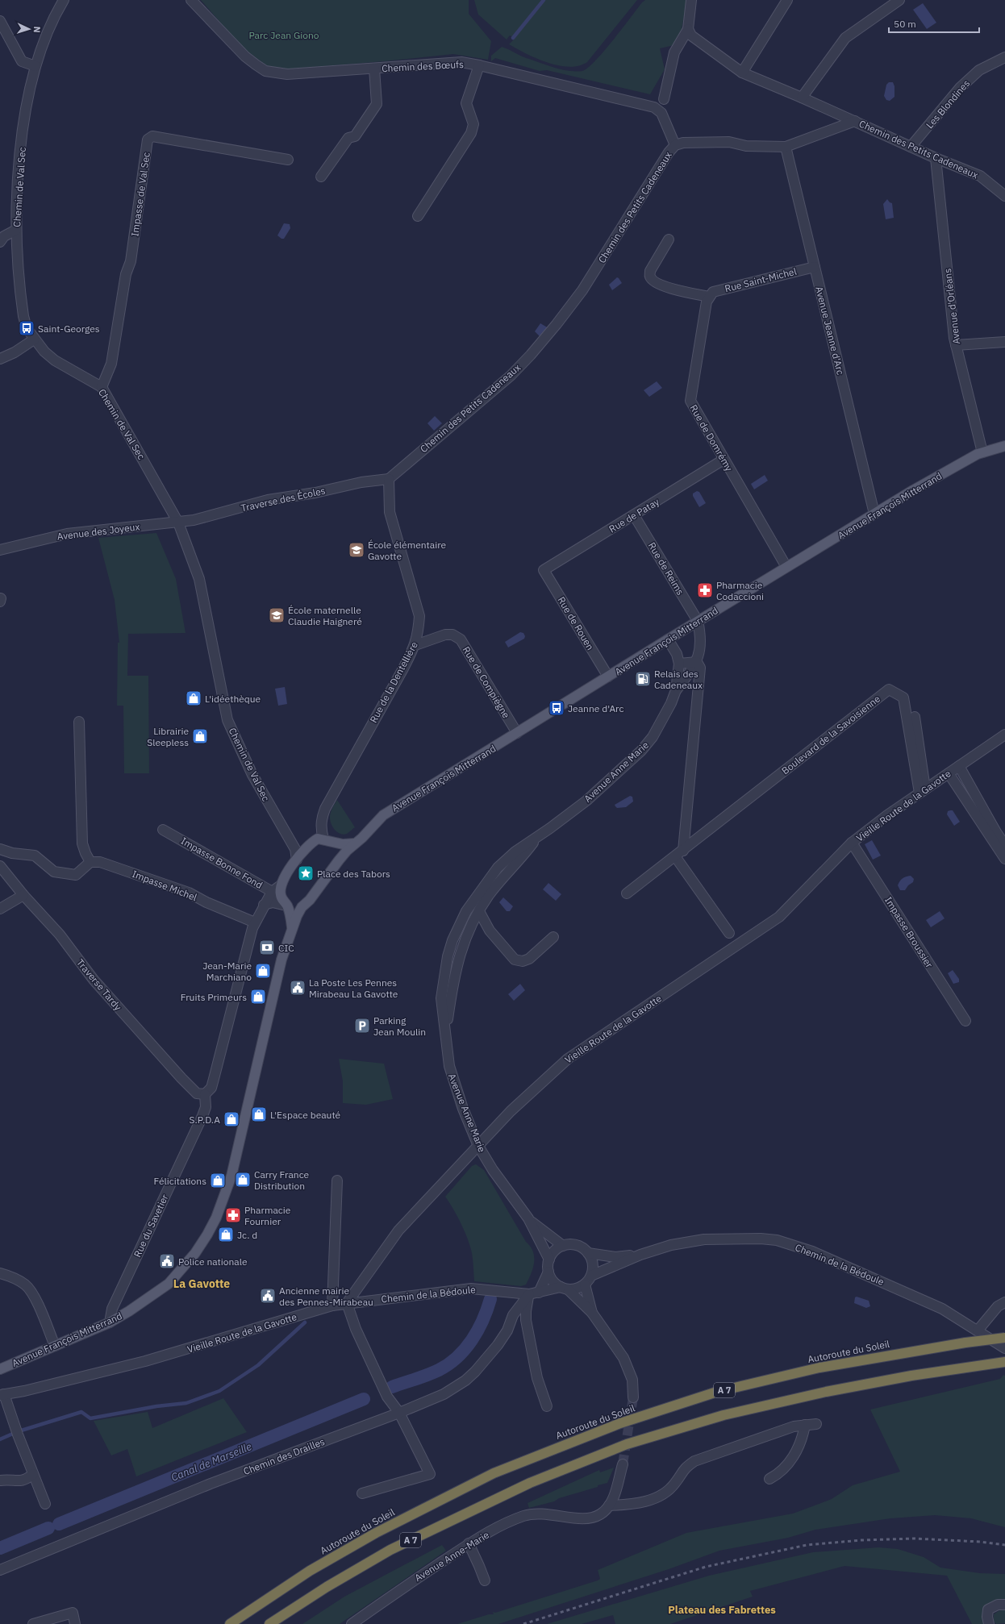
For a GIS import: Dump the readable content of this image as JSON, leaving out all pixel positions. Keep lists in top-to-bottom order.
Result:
{
  "streets": {
    "highway": ["Autoroute du Soleil", "A 7"],
    "main road": ["Avenue François Mitterrand"],
    "street": [
      "Chemin des Bœufs",
      "Les Blondines",
      "Chemin des Petits Cadeneaux",
      "Chemin de Val Sec",
      "Impasse de Val Sec",
      "Rue Saint-Michel",
      "Avenue d'Orléans",
      "Avenue Jeanne d'Arc",
      "Rue de Domrémy",
      "Traverse des Écoles",
      "Rue de Patay",
      "Avenue des Joyeux",
      "Rue de Reims",
      "Rue de Rouen",
      "Rue de la Dentellière",
      "Rue de Compiègne",
      "Boulevard de la Savoisienne",
      "Avenue Anne Marie",
      "Vieille Route de la Gavotte",
      "Impasse Bonne Fond",
      "Impasse Michel",
      "Impasse Broussier",
      "Traverse Tardy",
      "Rue du Savetier",
      "Chemin de la Bédoule",
      "Chemin des Drailles",
      "Avenue Anne-Marie"
    ]
  },
  "crossings": [
    ["Chemin des Bœufs", "Chemin des Petits Cadeneaux"],
    ["Les Blondines", "Chemin des Petits Cadeneaux"],
    ["Chemin des Petits Cadeneaux", "Avenue d'Orléans"],
    ["Chemin des Petits Cadeneaux", "Avenue Jeanne d'Arc"],
    ["Chemin des Petits Cadeneaux", "Traverse des Écoles"],
    ["Chemin des Petits Cadeneaux", "Rue de la Dentellière"],
    ["Chemin de Val Sec", "Impasse de Val Sec"],
    ["Chemin de Val Sec", "Traverse des Écoles"],
    ["Chemin de Val Sec", "Avenue des Joyeux"],
    ["Rue Saint-Michel", "Avenue Jeanne d'Arc"],
    ["Rue Saint-Michel", "Rue de Domrémy"],
    ["Avenue d'Orléans", "Avenue François Mitterrand"],
    ["Avenue Jeanne d'Arc", "Avenue François Mitterrand"],
    ["Rue de Domrémy", "Avenue François Mitterrand"],
    ["Rue de Domrémy", "Rue de Patay"],
    ["Traverse des Écoles", "Avenue des Joyeux"],
    ["Traverse des Écoles", "Rue de la Dentellière"],
    ["Avenue François Mitterrand", "Rue de Reims"],
    ["Avenue François Mitterrand", "Rue de Rouen"],
    ["Avenue François Mitterrand", "Rue de Compiègne"],
    ["Avenue François Mitterrand", "Avenue Anne Marie"],
    ["Avenue François Mitterrand", "Impasse Bonne Fond"],
    ["Avenue François Mitterrand", "Rue du Savetier"],
    ["Rue de Patay", "Rue de Reims"],
    ["Rue de Patay", "Rue de Rouen"],
    ["Rue de Reims", "Avenue Anne Marie"],
    ["Rue de la Dentellière", "Rue de Compiègne"],
    ["Boulevard de la Savoisienne", "Vieille Route de la Gavotte"],
    ["Avenue Anne Marie", "Vieille Route de la Gavotte"],
    ["Avenue Anne Marie", "Chemin de la Bédoule"],
    ["Vieille Route de la Gavotte", "Impasse Broussier"],
    ["Vieille Route de la Gavotte", "Chemin de la Bédoule"],
    ["Traverse Tardy", "Rue du Savetier"],
    ["Chemin de la Bédoule", "Chemin des Drailles"]
  ],
  "districts": ["La Gavotte", "Plateau des Fabrettes"],
  "water": ["Canal de Marseille"],
  "parks": ["Parc Jean Giono"],
  "places": {
    "bus stop": ["Saint-Georges", "Jeanne d'Arc"],
    "school or university": ["École élémentaire Gavotte", "École maternelle Claudie Haigneré"],
    "pharmacy": ["Pharmacie Codaccioni", "Pharmacie Fournier"],
    "fuel station": ["Relais des Cadeneaux"],
    "shop": [
      "L'idéethèque",
      "Librairie Sleepless",
      "Jean-Marie Marchiano",
      "Fruits Primeurs",
      "L'Espace beauté",
      "S.P.D.A",
      "Carry France Distribution",
      "Félicitations",
      "Jc. d"
    ],
    "place": ["Place des Tabors"],
    "bank": ["CIC"],
    "public building": ["La Poste Les Pennes Mirabeau La Gavotte", "Police nationale", "Ancienne mairie des Pennes-Mirabeau"],
    "parking": ["Parking Jean Moulin"]
  },
  "scale_bar": "50 m",
  "north": "right"
}
